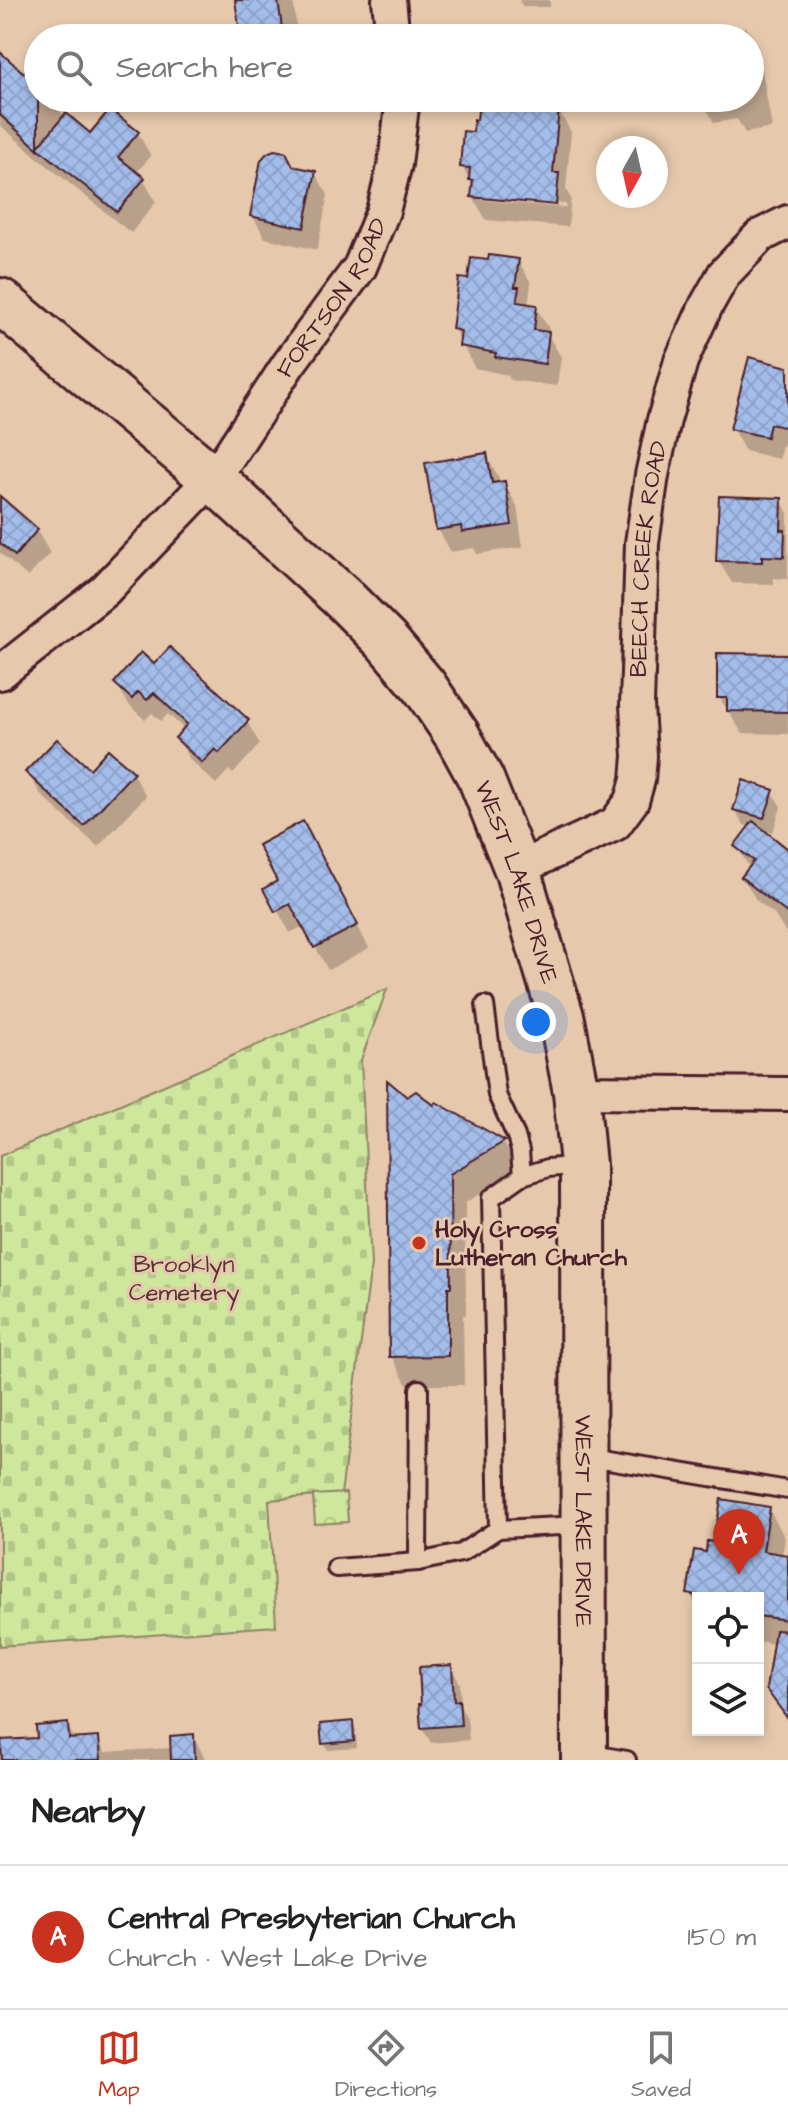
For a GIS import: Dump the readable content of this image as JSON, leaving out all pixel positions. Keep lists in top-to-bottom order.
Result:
{
  "streets": {
    "main road": ["WEST LAKE DRIVE"],
    "street": ["FORTSON ROAD", "BEECH CREEK ROAD"]
  },
  "crossings": [
    ["FORTSON ROAD", "WEST LAKE DRIVE"],
    ["BEECH CREEK ROAD", "WEST LAKE DRIVE"]
  ],
  "parks": ["Brooklyn Cemetery"],
  "places": ["Holy Cross Lutheran Church"],
  "north": "bottom",
  "page": {
    "search": "Search here",
    "pins": "A",
    "heading": "Nearby",
    "list": [
      {
        "mark": "A",
        "name": "Central Presbyterian Church",
        "note": "Church · West Lake Drive",
        "value": "150 m"
      }
    ],
    "nav": ["Map", "Directions", "Saved"]
  }
}
